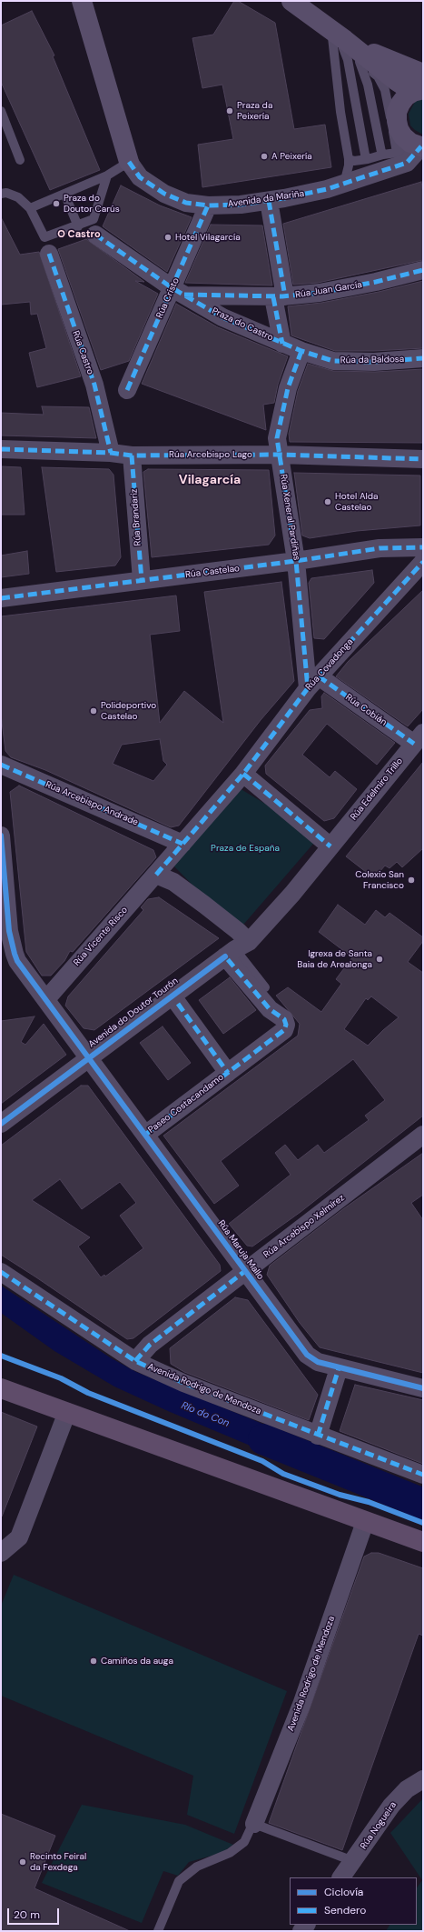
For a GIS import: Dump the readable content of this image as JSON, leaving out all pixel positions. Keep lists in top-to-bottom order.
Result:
{
  "streets": {
    "street": [
      "Avenida da Mariña",
      "Rúa Juan García",
      "Rúa Cristo",
      "Praza do Castro",
      "Rúa Castro",
      "Rúa da Baldosa",
      "Rúa Arcebispo Lago",
      "Rúa Brandariz",
      "Rúa Xeneral Pardiñas",
      "Rúa Castelao",
      "Rúa Covadonga",
      "Rúa Cobián",
      "Rúa Edelmiro Trillo",
      "Rúa Arcebispo Andrade",
      "Rúa Vicente Risco",
      "Avenida do Doutor Tourón",
      "Paseo Costacandamo",
      "Rúa Arcebispo Xelmírez",
      "Rúa Maruja Mallo",
      "Avenida Rodrigo de Mendoza",
      "Rúa Nogueira"
    ]
  },
  "crossings": [
    ["Avenida da Mariña", "Rúa Juan García"],
    ["Avenida da Mariña", "Rúa Cristo"],
    ["Rúa Juan García", "Praza do Castro"],
    ["Rúa Cristo", "Praza do Castro"],
    ["Praza do Castro", "Rúa da Baldosa"],
    ["Praza do Castro", "Rúa Xeneral Pardiñas"],
    ["Rúa Castro", "Rúa Arcebispo Lago"],
    ["Rúa da Baldosa", "Rúa Xeneral Pardiñas"],
    ["Rúa Arcebispo Lago", "Rúa Brandariz"],
    ["Rúa Arcebispo Lago", "Rúa Xeneral Pardiñas"],
    ["Rúa Brandariz", "Rúa Castelao"],
    ["Rúa Xeneral Pardiñas", "Rúa Castelao"],
    ["Rúa Xeneral Pardiñas", "Rúa Covadonga"],
    ["Rúa Xeneral Pardiñas", "Rúa Cobián"],
    ["Rúa Covadonga", "Rúa Cobián"],
    ["Rúa Cobián", "Rúa Edelmiro Trillo"],
    ["Rúa Vicente Risco", "Rúa Maruja Mallo"],
    ["Avenida do Doutor Tourón", "Paseo Costacandamo"],
    ["Avenida do Doutor Tourón", "Rúa Maruja Mallo"],
    ["Paseo Costacandamo", "Rúa Maruja Mallo"],
    ["Rúa Arcebispo Xelmírez", "Rúa Maruja Mallo"],
    ["Rúa Arcebispo Xelmírez", "Avenida Rodrigo de Mendoza"]
  ],
  "districts": ["O Castro", "Vilagarcía"],
  "water": ["Río do Con"],
  "parks": ["Praza de España"],
  "places": [
    "Praza da Peixería",
    "A Peixería",
    "Praza do Doutor Carús",
    "Hotel Vilagarcía",
    "Hotel Alda Castelao",
    "Polideportivo Castelao",
    "Colexio San Francisco",
    "Igrexa de Santa Baia de Arealonga",
    "Camiños da auga",
    "Recinto Feiral da Fexdega"
  ],
  "legend": ["Ciclovía", "Sendero"],
  "scale_bar": "20 m"
}
